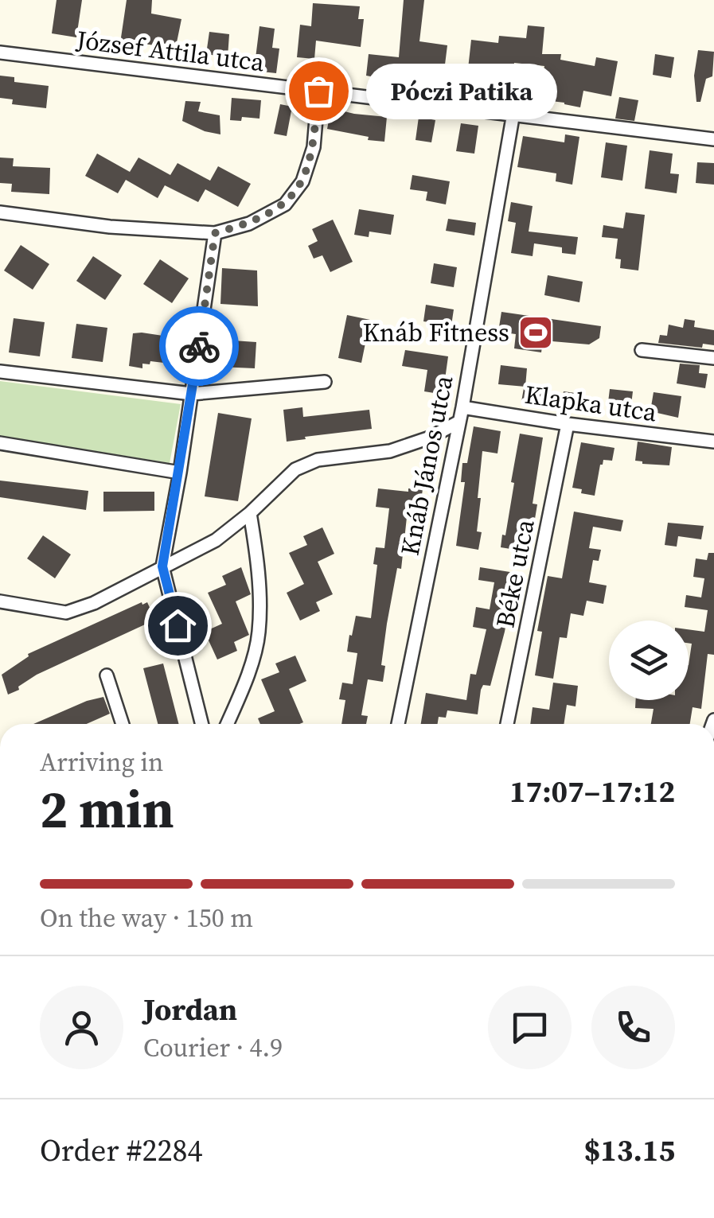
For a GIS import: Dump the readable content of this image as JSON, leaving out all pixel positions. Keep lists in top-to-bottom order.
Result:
{
  "streets": {
    "street": [
      "József Attila utca",
      "Klapka utca",
      "Knáb János utca",
      "Béke utca"
    ]
  },
  "crossings": [
    ["József Attila utca", "Knáb János utca"],
    ["Klapka utca", "Knáb János utca"],
    ["Klapka utca", "Béke utca"]
  ],
  "places": {
    "other": ["Póczi Patika"],
    "sports": ["Knáb Fitness"]
  },
  "page": {
    "bubble": "Póczi Patika",
    "heading": ["2 min", "Arriving in", "17:07–17:12"],
    "panel": [
      "Jordan",
      "Courier · 4.9",
      "Order #2284",
      "$13.15"
    ],
    "bar": "On the way · 150 m"
  }
}
